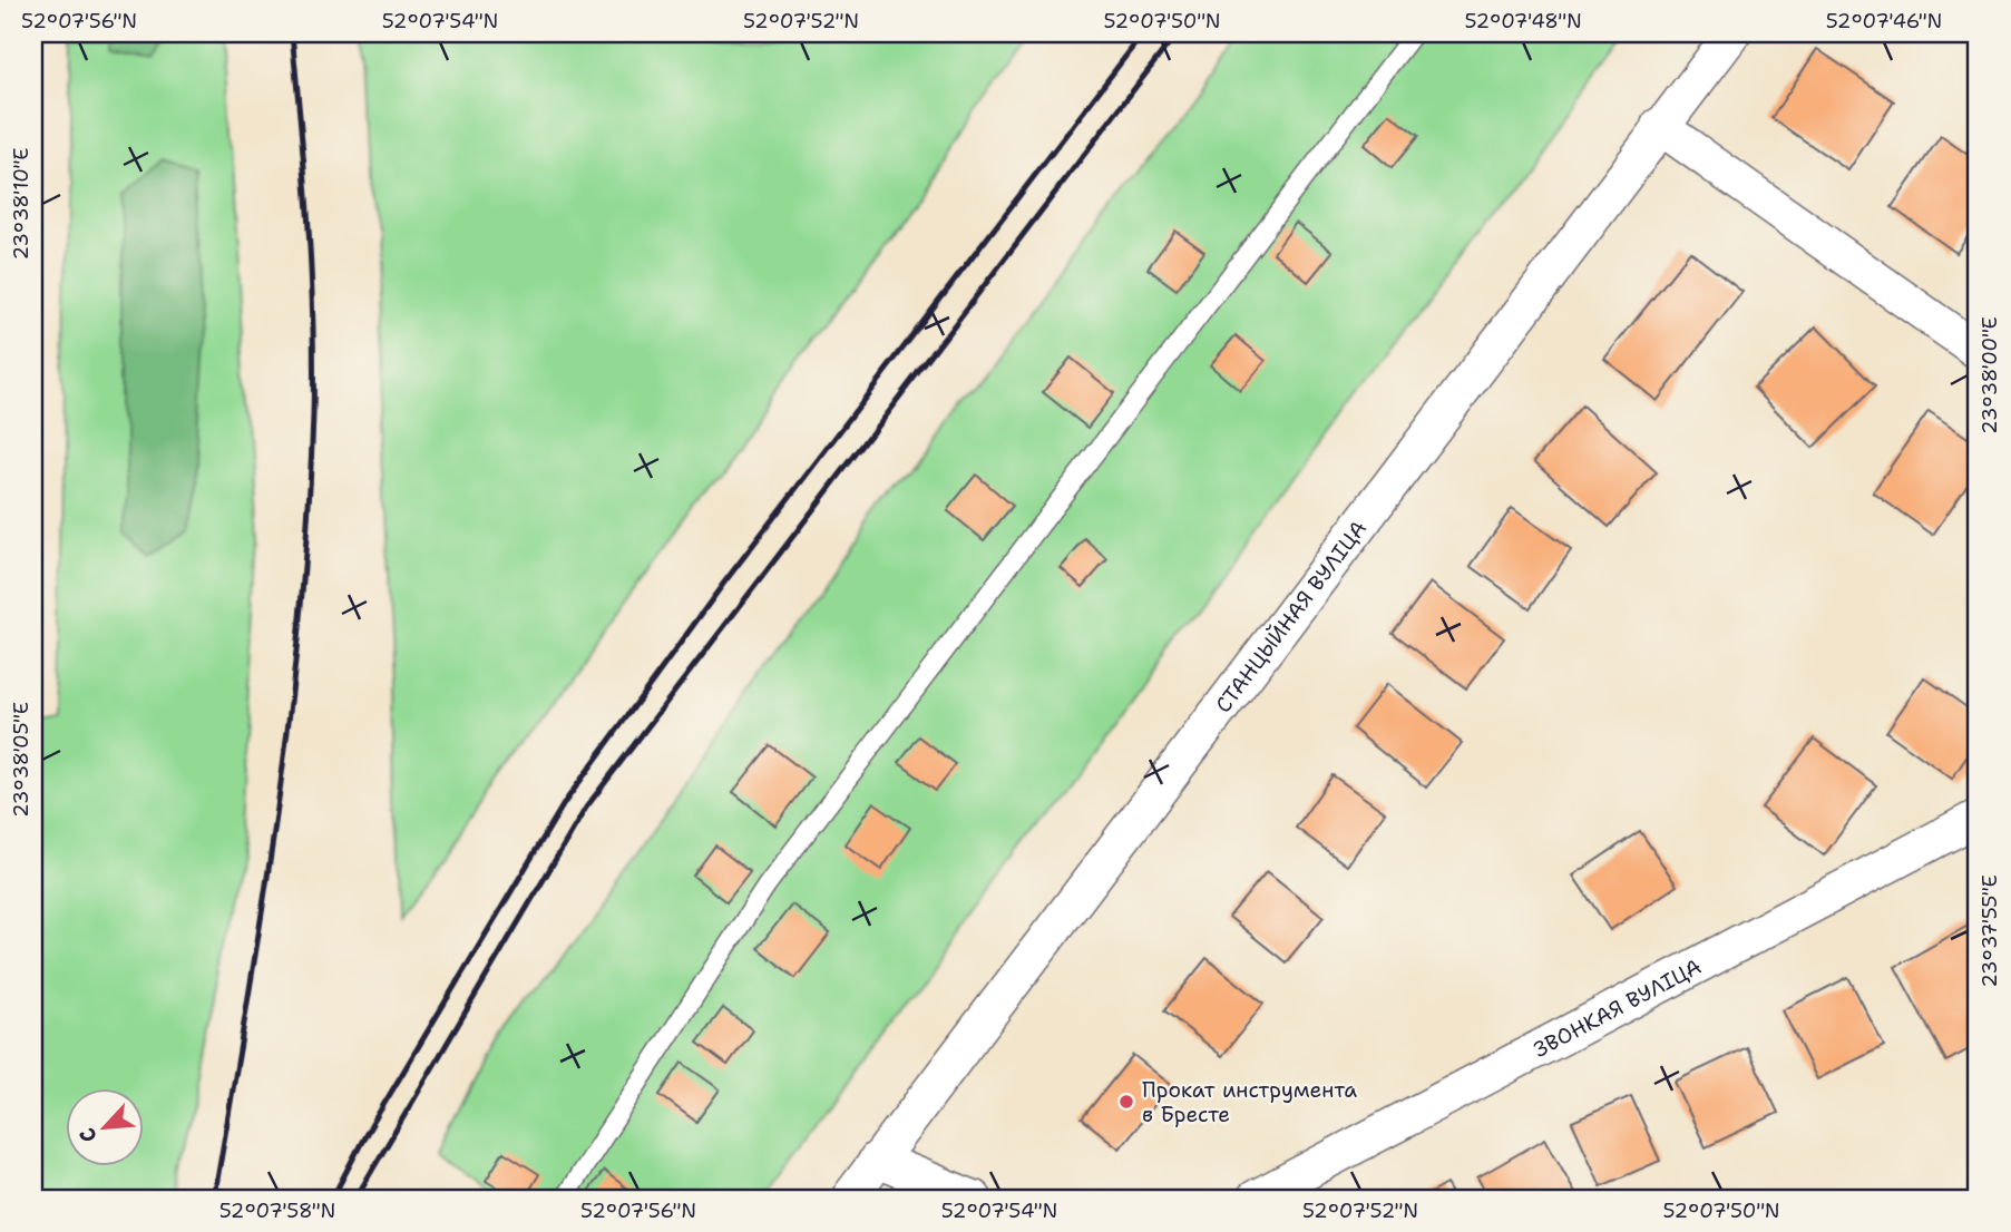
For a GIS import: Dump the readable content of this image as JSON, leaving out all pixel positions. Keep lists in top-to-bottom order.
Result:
{
  "streets": {
    "street": ["СТАНЦЫЙНАЯ ВУЛІЦА", "ЗВОНКАЯ ВУЛІЦА"]
  },
  "places": ["Прокат инструмента в Бресте"],
  "north": "bottom left",
  "coordinates": [
    "52°07'56\"N",
    "52°07'54\"N",
    "52°07'52\"N",
    "52°07'50\"N",
    "52°07'48\"N",
    "52°07'46\"N",
    "23°38'10\"E",
    "23°38'00\"E",
    "23°38'05\"E",
    "23°37'55\"E",
    "52°07'58\"N"
  ]
}
